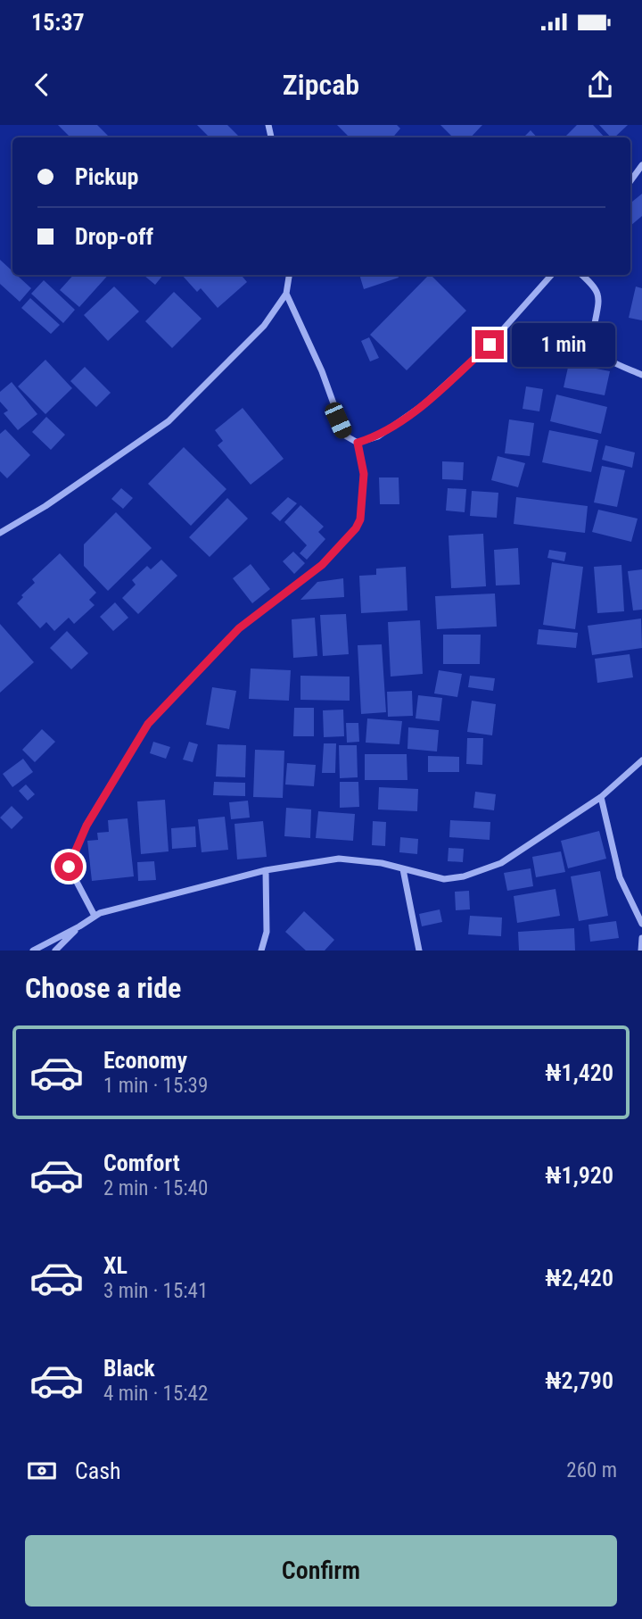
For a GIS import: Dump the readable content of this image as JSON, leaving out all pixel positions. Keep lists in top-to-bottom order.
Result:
{
  "page": {
    "status": "15:37",
    "header": "Zipcab",
    "banner": ["Pickup", "Drop-off"],
    "bubble": "1 min",
    "heading": "Choose a ride",
    "list": [
      {
        "name": "Economy",
        "note": "1 min · 15:39",
        "value": "₦1,420"
      },
      {
        "name": "Comfort",
        "note": "2 min · 15:40",
        "value": "₦1,920"
      },
      {
        "name": "XL",
        "note": "3 min · 15:41",
        "value": "₦2,420"
      },
      {
        "name": "Black",
        "note": "4 min · 15:42",
        "value": "₦2,790"
      }
    ],
    "pay": ["Cash", "260 m"],
    "buttons": "Confirm"
  }
}
